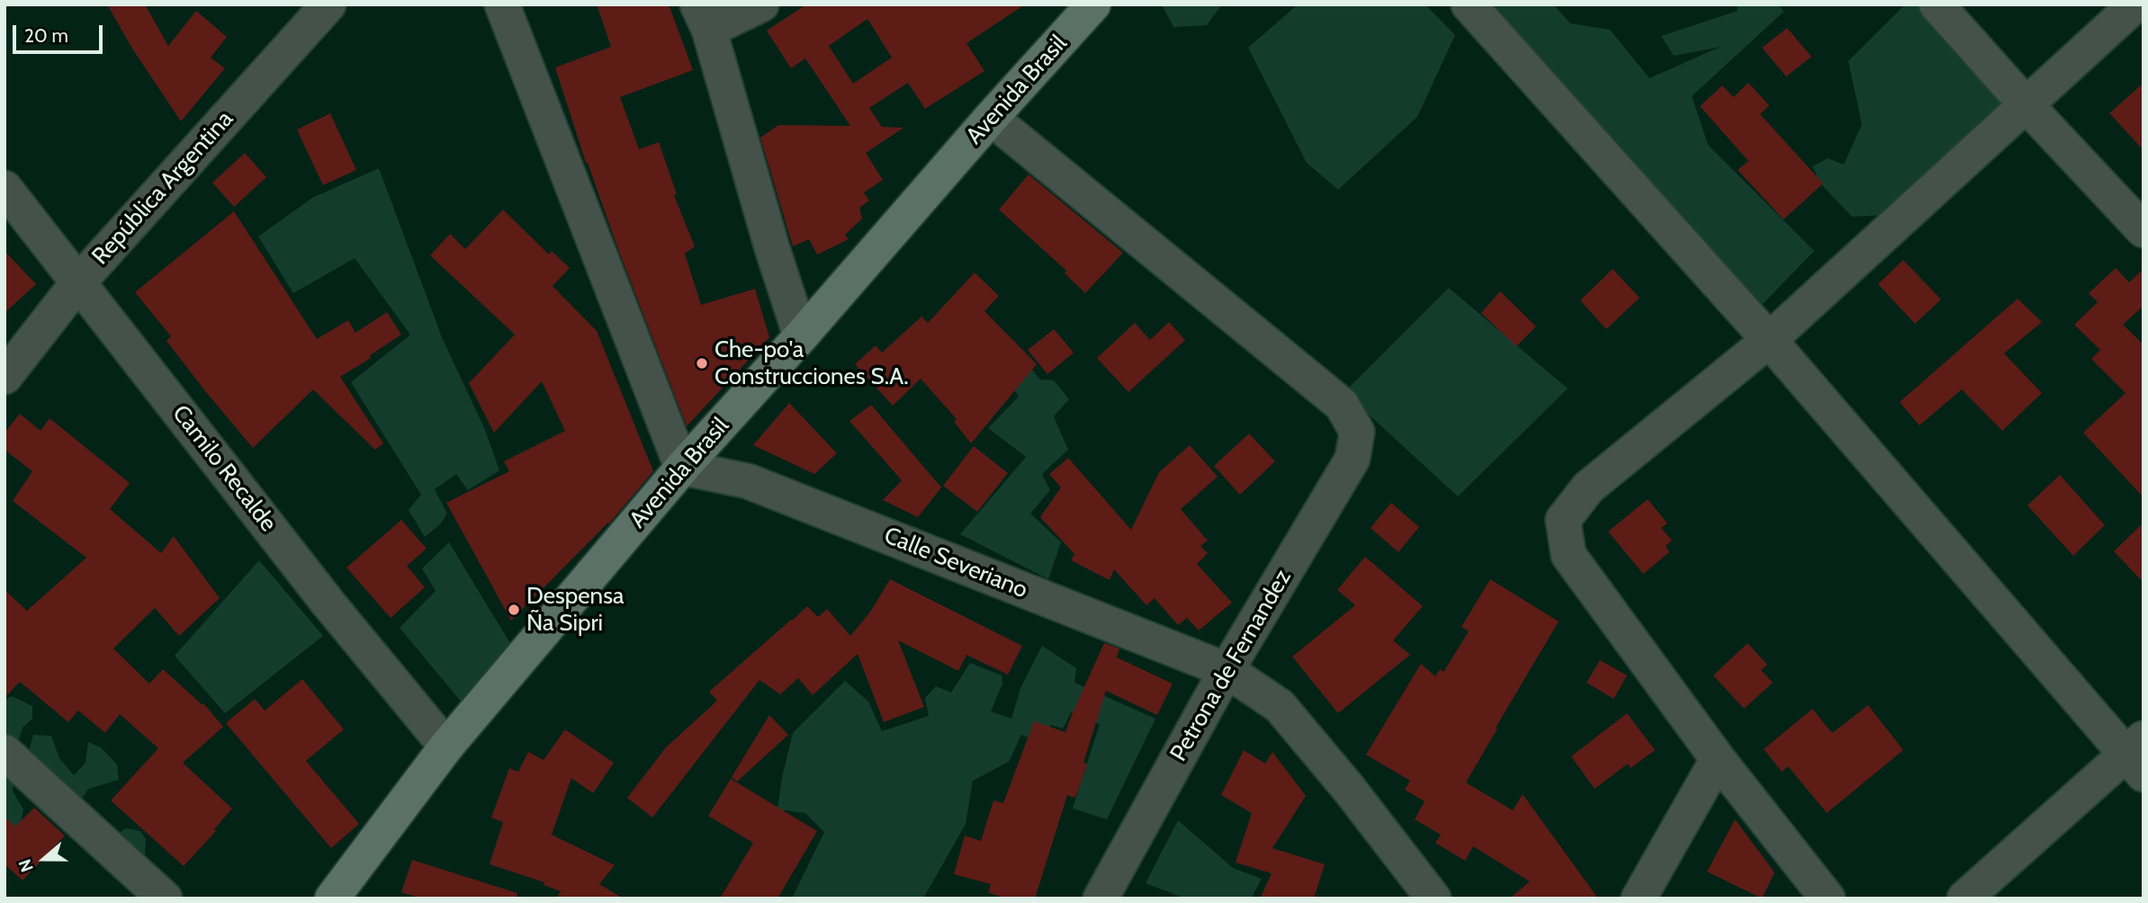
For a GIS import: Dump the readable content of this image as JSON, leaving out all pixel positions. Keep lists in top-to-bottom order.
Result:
{
  "streets": {
    "street": [
      "Avenida Brasil",
      "República Argentina",
      "Camilo Recalde",
      "Calle Severiano",
      "Petrona de Fernandez"
    ]
  },
  "crossings": [
    ["Avenida Brasil", "Camilo Recalde"],
    ["Avenida Brasil", "Calle Severiano"],
    ["Avenida Brasil", "Petrona de Fernandez"],
    ["República Argentina", "Camilo Recalde"],
    ["Calle Severiano", "Petrona de Fernandez"]
  ],
  "places": ["Che-po'a Construcciones S.A.", "Despensa Ña Sipri"],
  "scale_bar": "20 m",
  "north": "left"
}
